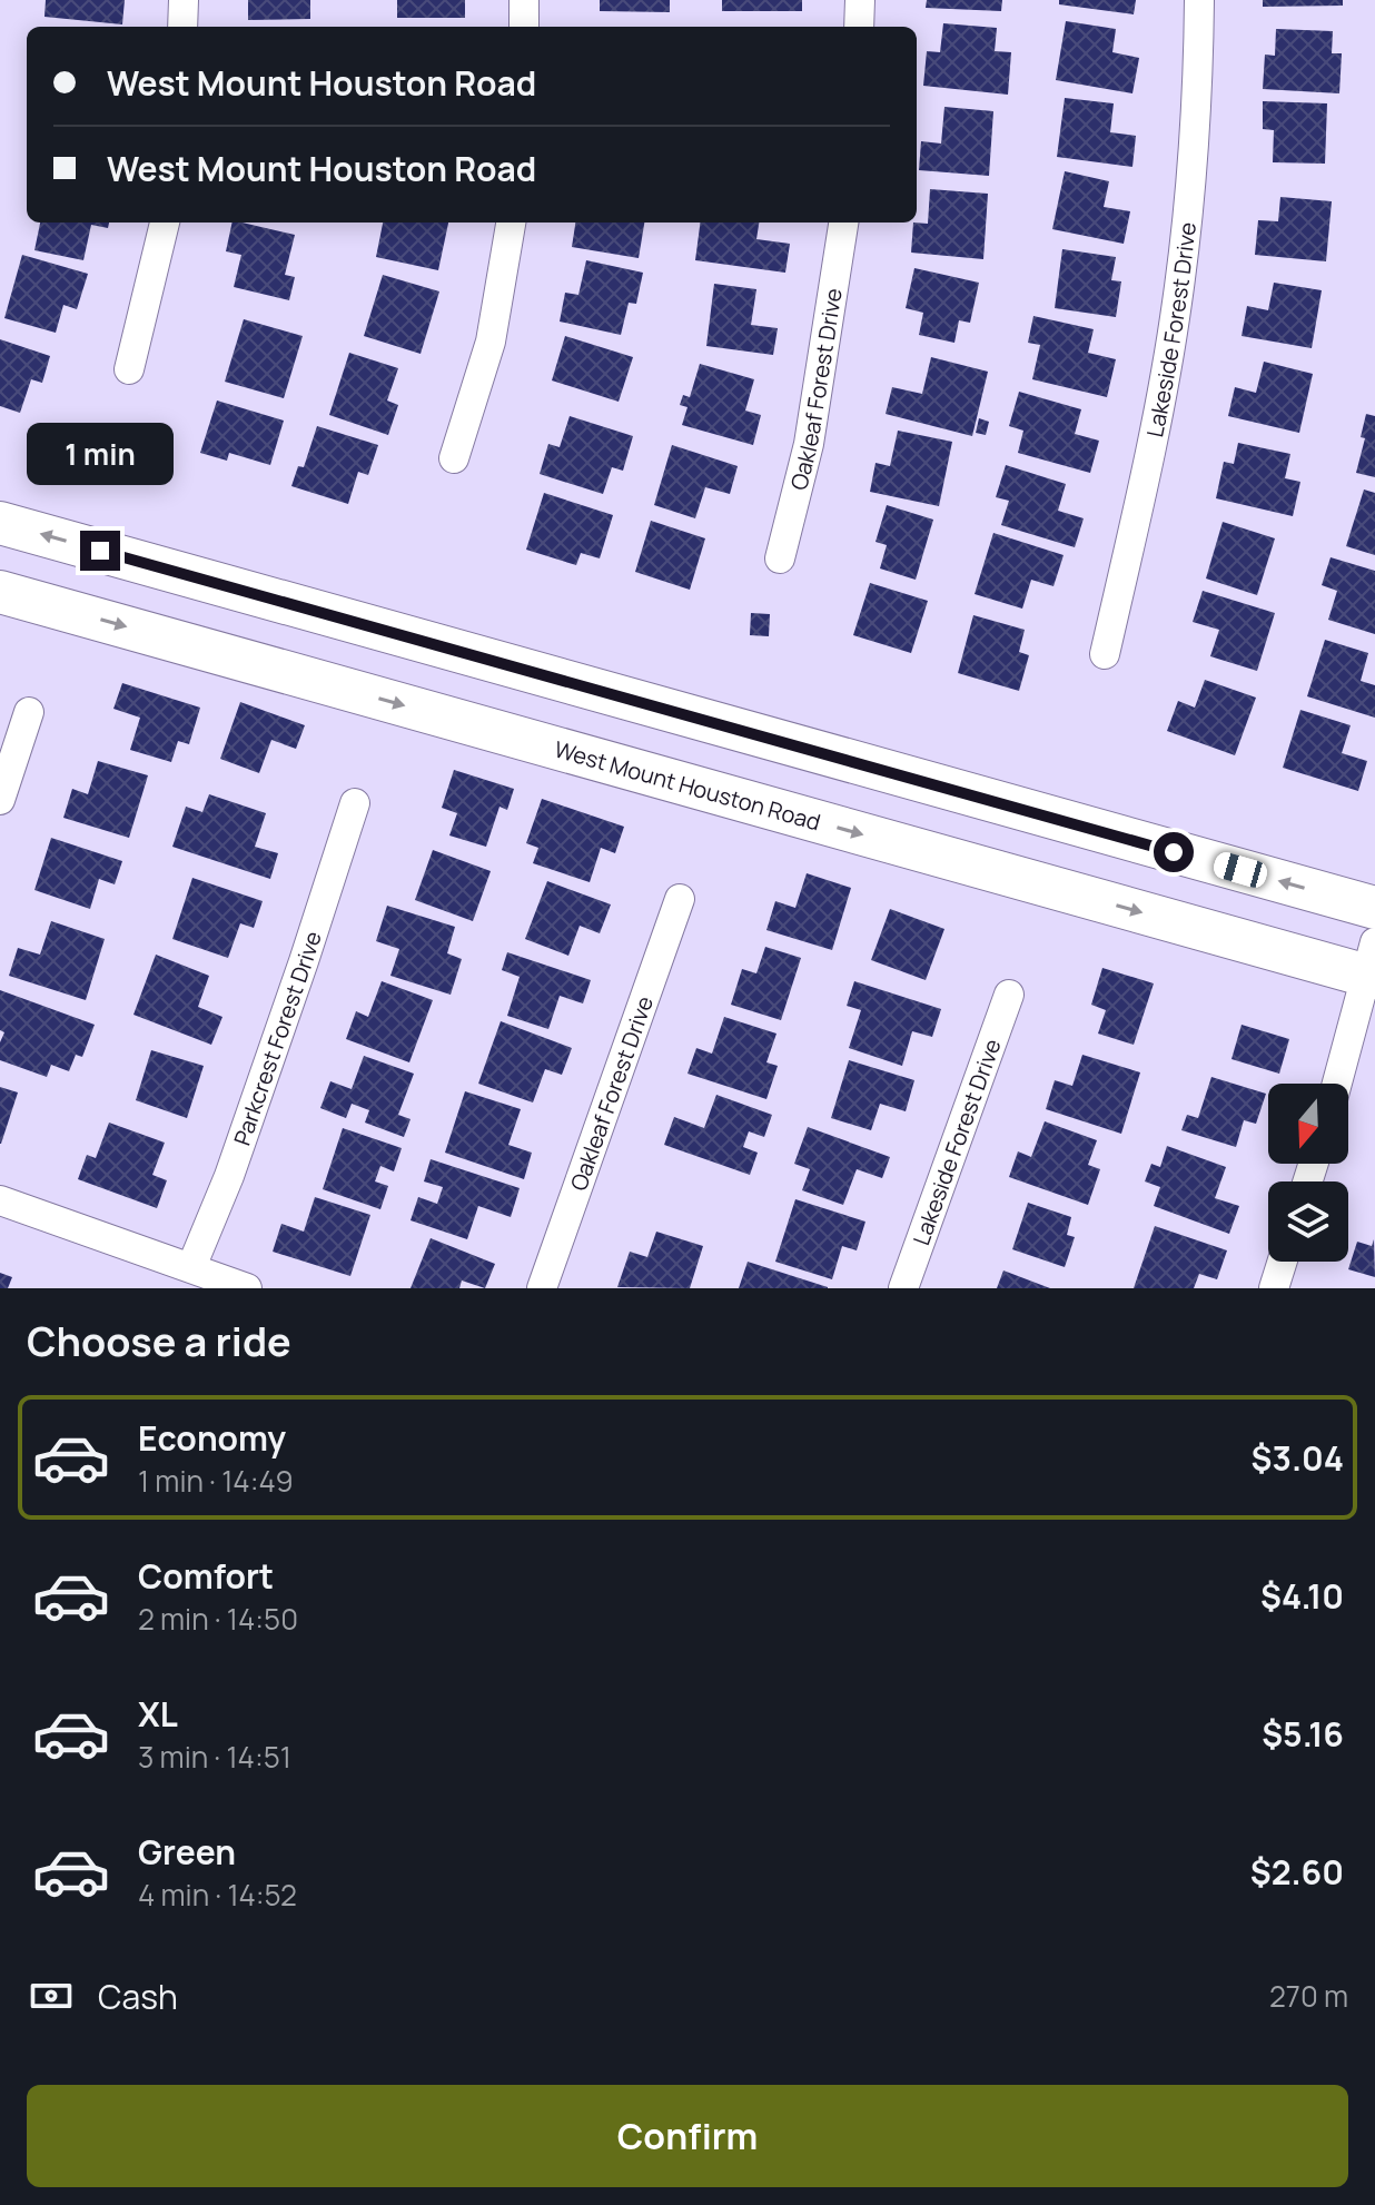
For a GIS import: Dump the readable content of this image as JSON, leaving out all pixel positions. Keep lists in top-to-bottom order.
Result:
{
  "streets": {
    "main road": ["West Mount Houston Road"],
    "street": ["Lakeside Forest Drive", "Oakleaf Forest Drive", "Parkcrest Forest Drive"]
  },
  "north": "bottom",
  "page": {
    "banner": ["West Mount Houston Road", "West Mount Houston Road"],
    "bubble": "1 min",
    "heading": "Choose a ride",
    "list": [
      {
        "name": "Economy",
        "note": "1 min · 14:49",
        "value": "$3.04"
      },
      {
        "name": "Comfort",
        "note": "2 min · 14:50",
        "value": "$4.10"
      },
      {
        "name": "XL",
        "note": "3 min · 14:51",
        "value": "$5.16"
      },
      {
        "name": "Green",
        "note": "4 min · 14:52",
        "value": "$2.60"
      }
    ],
    "pay": ["Cash", "270 m"],
    "buttons": "Confirm"
  }
}
